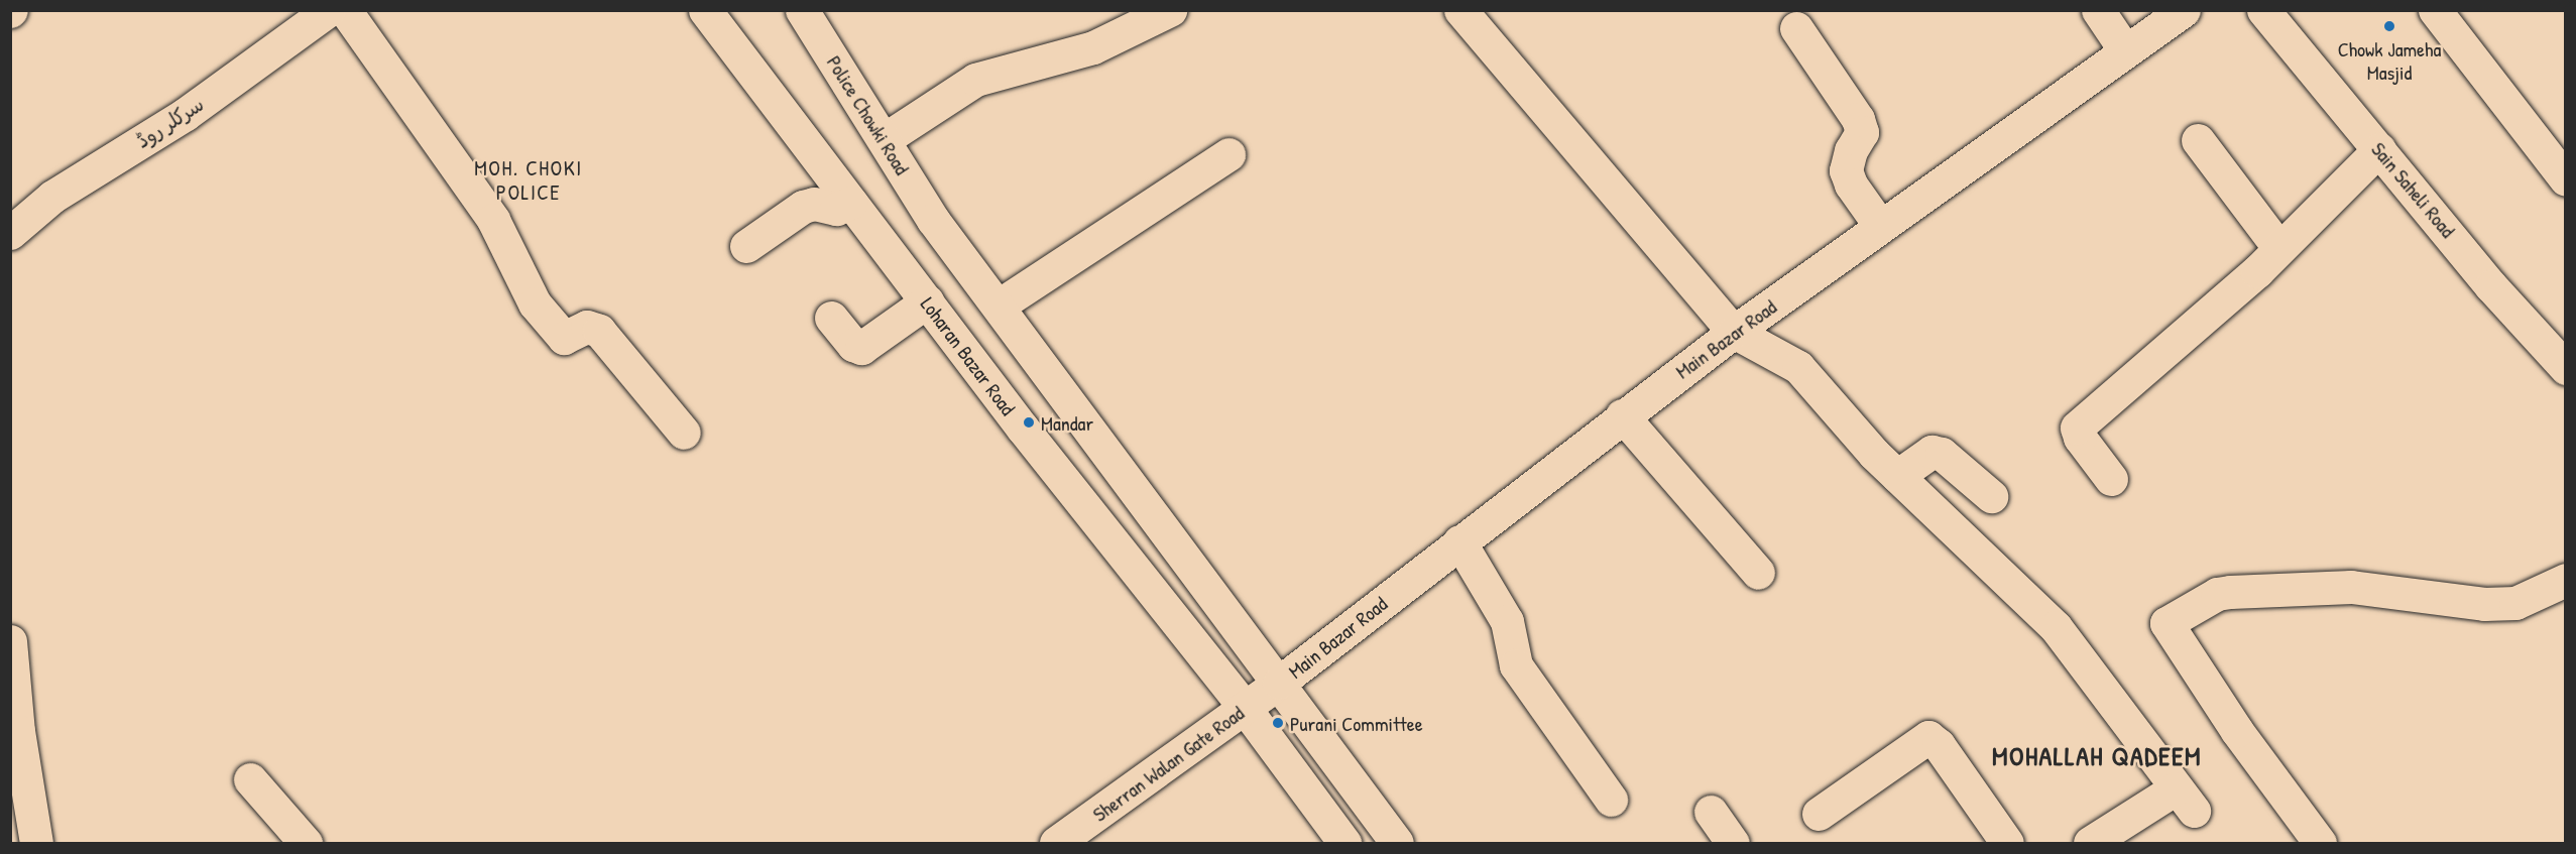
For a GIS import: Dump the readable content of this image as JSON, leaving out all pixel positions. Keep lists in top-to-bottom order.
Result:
{
  "streets": {
    "street": [
      "Police Chowki Road",
      "سرکلر روڈ",
      "Sain Saheli Road",
      "Main Bazar Road",
      "Loharan Bazar Road",
      "Sherran Walan Gate Road"
    ]
  },
  "crossings": [
    ["Main Bazar Road", "Sherran Walan Gate Road"],
    ["Loharan Bazar Road", "Sherran Walan Gate Road"]
  ],
  "districts": ["MOH. CHOKI POLICE", "MOHALLAH QADEEM"],
  "places": ["Chowk Jameha Masjid", "Mandar", "Purani Committee"]
}
